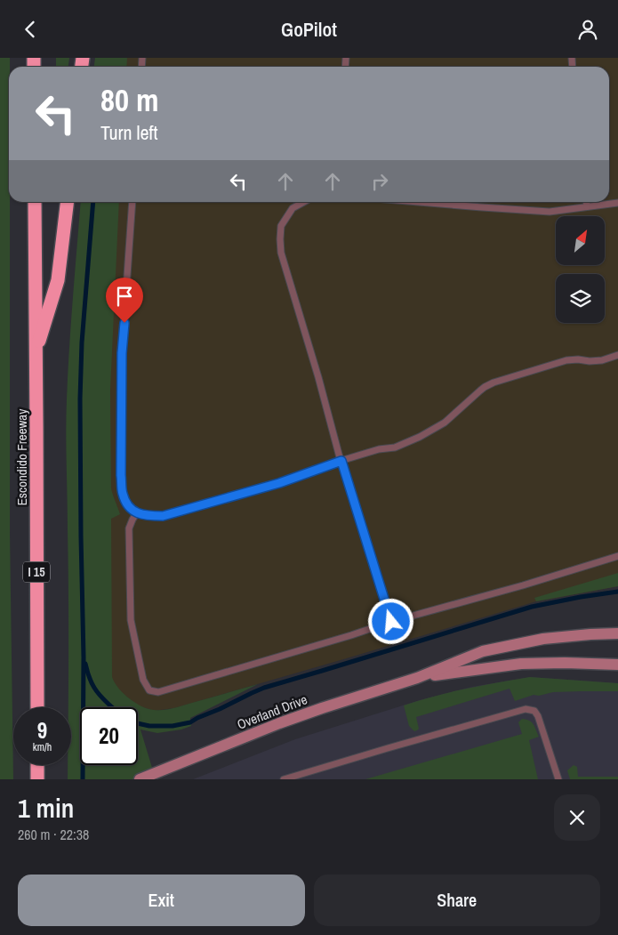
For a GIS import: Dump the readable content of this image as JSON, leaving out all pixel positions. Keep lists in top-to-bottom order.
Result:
{
  "streets": {
    "highway": ["Escondido Freeway", "I 15"],
    "main road": ["Overland Drive"]
  },
  "north": "top right",
  "page": {
    "header": "GoPilot",
    "turn": ["80 m", "Turn left"],
    "speed": "9 km/h",
    "limit": "20",
    "heading": ["1 min", "260 m · 22:38"],
    "buttons": ["Exit", "Share"]
  }
}
